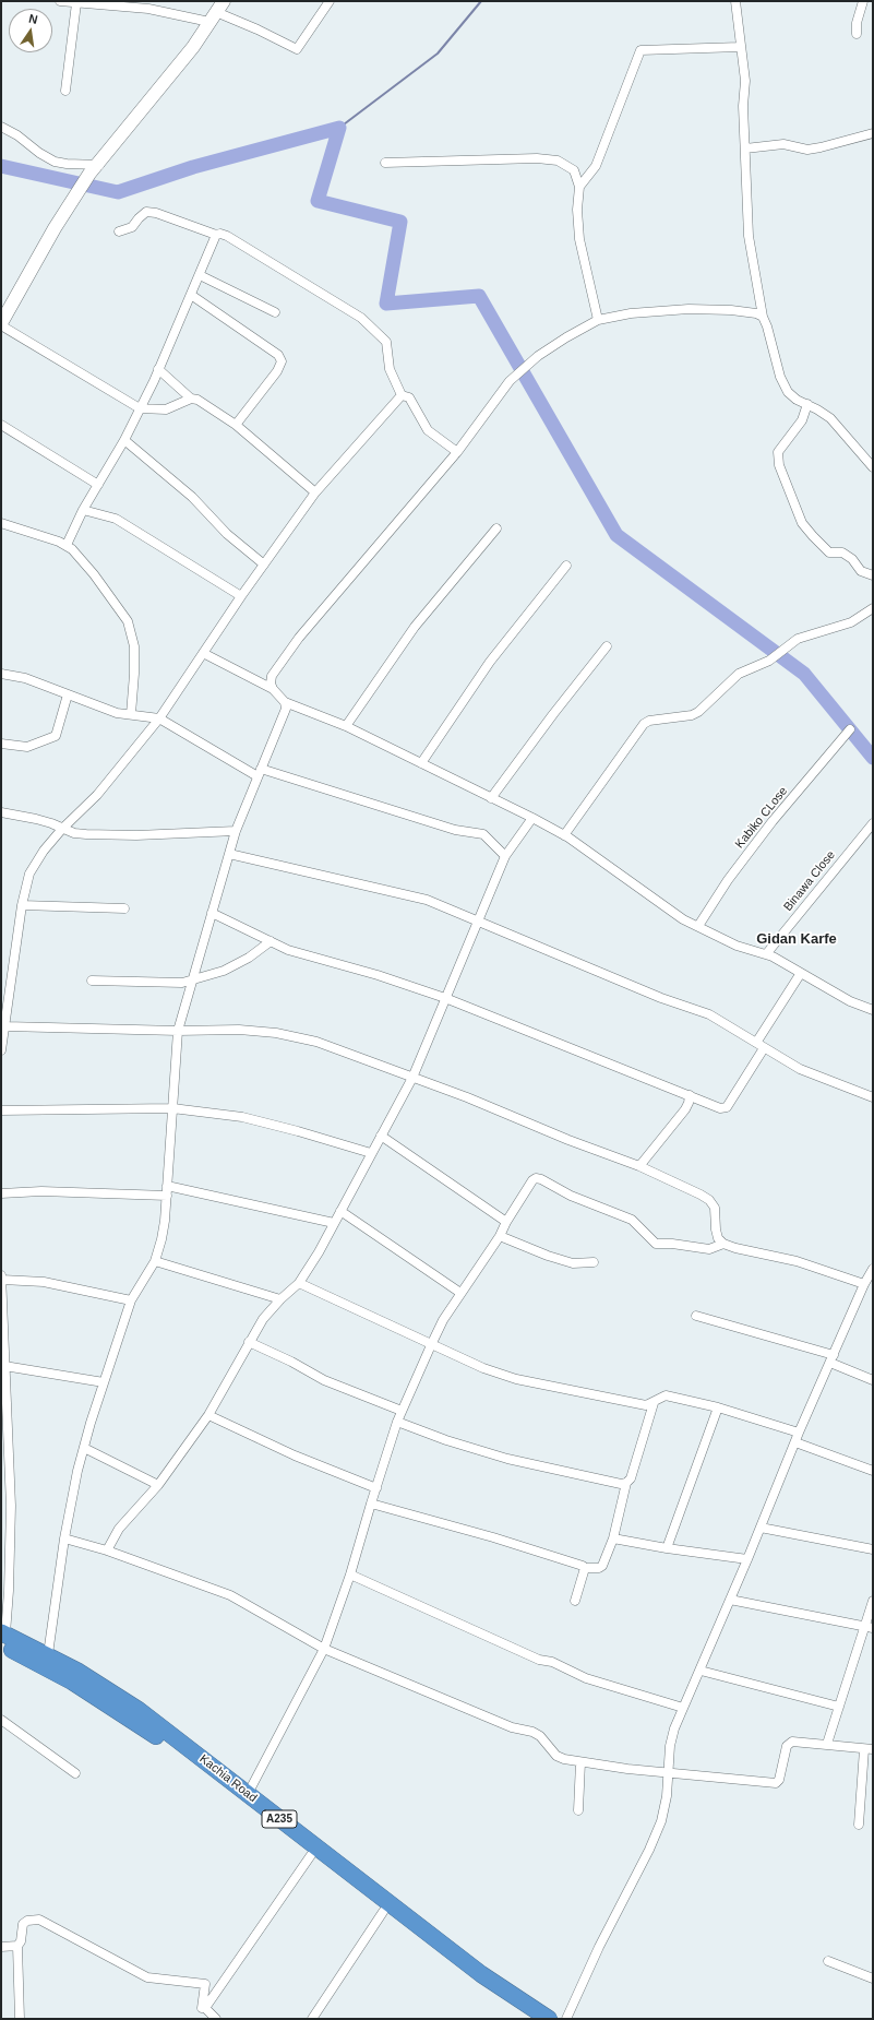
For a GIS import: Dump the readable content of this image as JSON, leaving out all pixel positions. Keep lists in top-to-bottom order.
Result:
{
  "streets": {
    "highway": ["Kachia Road", "A235"],
    "street": ["Kabiko CLose", "Binawa Close"]
  },
  "districts": ["Gidan Karfe"],
  "north": "top"
}
